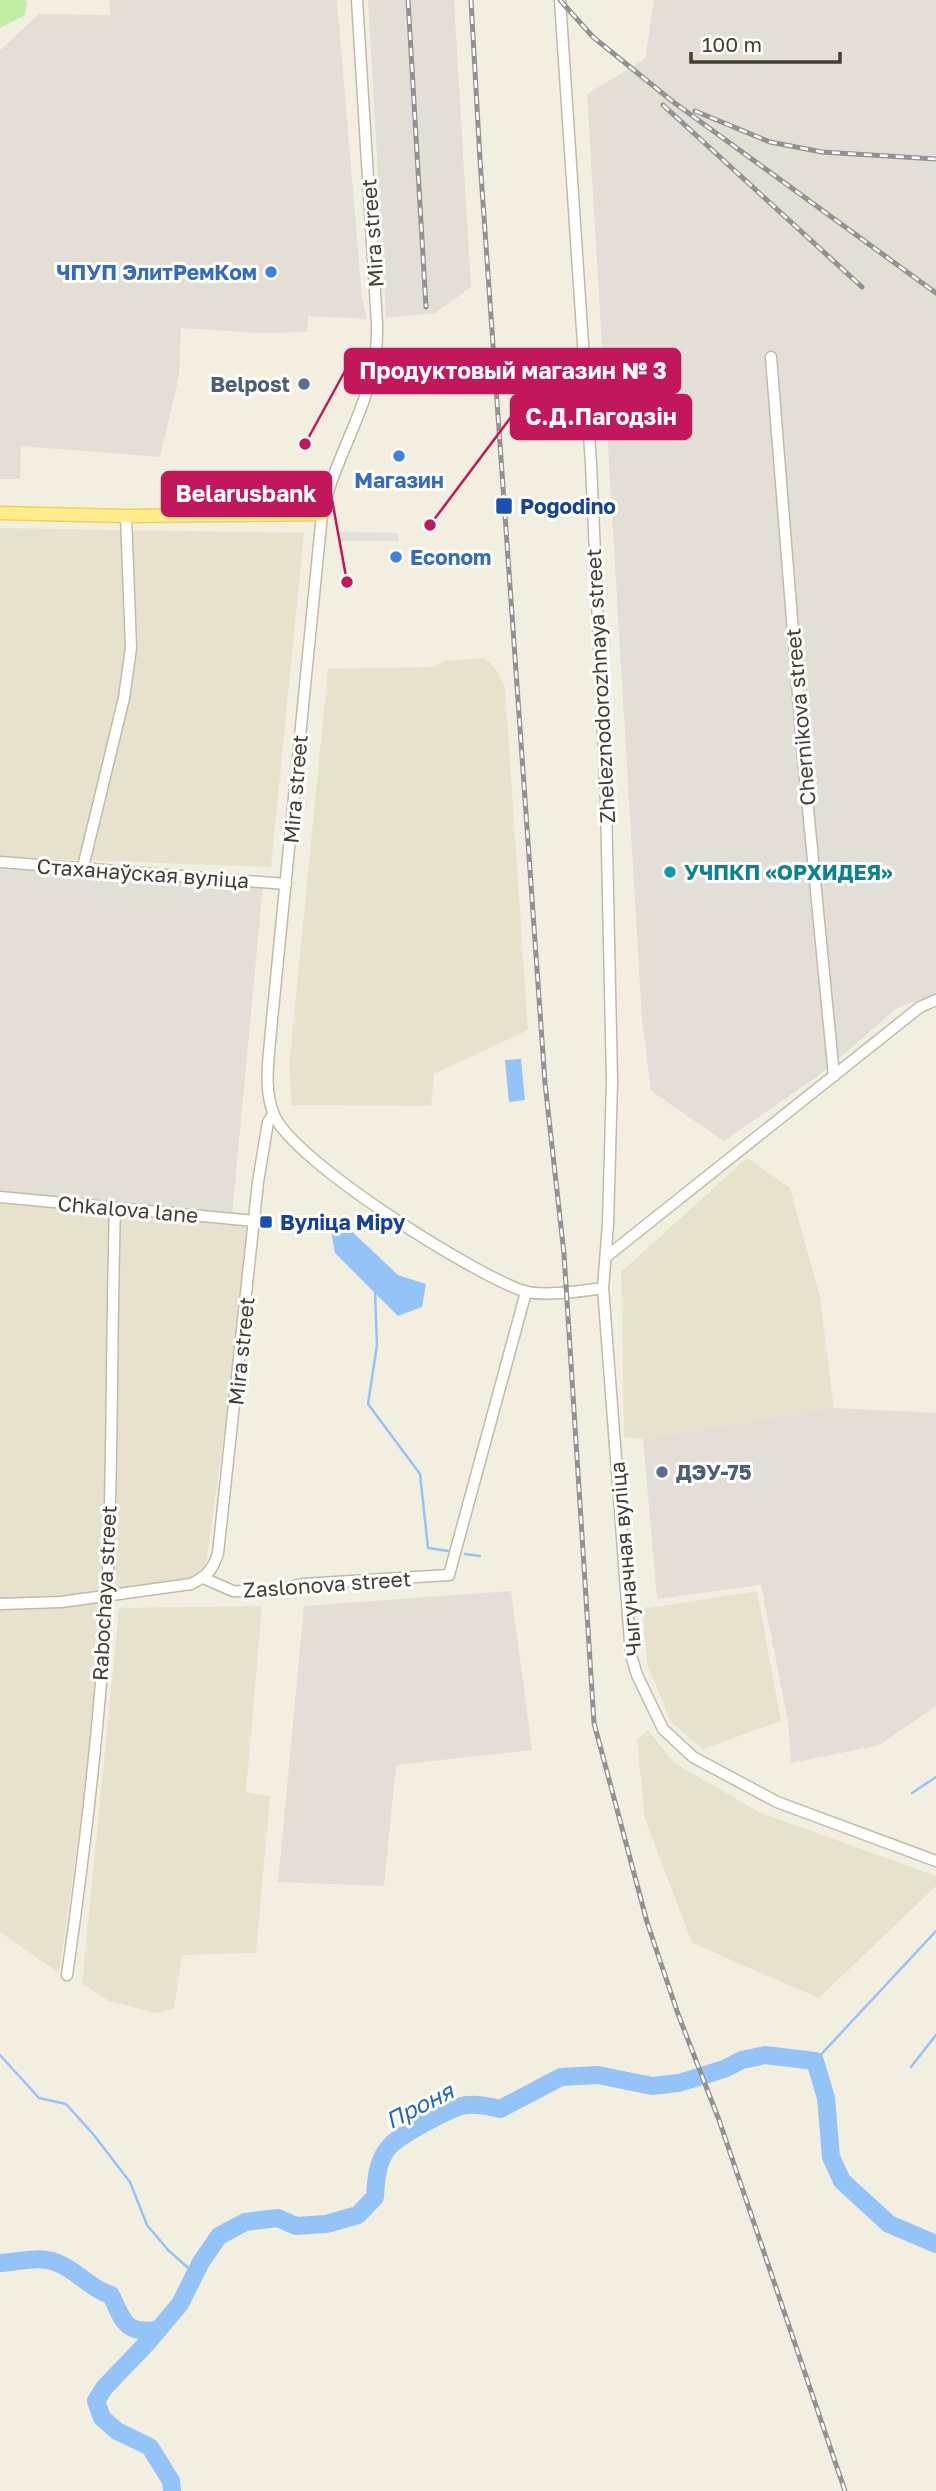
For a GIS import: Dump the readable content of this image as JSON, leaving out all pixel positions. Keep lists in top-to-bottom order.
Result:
{
  "streets": {
    "street": [
      "Mira street",
      "Zheleznodorozhnaya street",
      "Chernikova street",
      "Стаханаўская вуліца",
      "Chkalova lane",
      "Чыгуначная вуліца",
      "Zaslonova street",
      "Rabochaya street"
    ]
  },
  "crossings": [
    ["Mira street", "Стаханаўская вуліца"],
    ["Mira street", "Chkalova lane"],
    ["Mira street", "Zaslonova street"],
    ["Zheleznodorozhnaya street", "Чыгуначная вуліца"],
    ["Chkalova lane", "Rabochaya street"]
  ],
  "water": ["Проня"],
  "places": {
    "other": [
      "ЧПУП ЭлитРемКом",
      "Belpost",
      "Продуктовый магазин № 3",
      "Магазин",
      "С.Д.Пагодзін",
      "Econom",
      "Belarusbank",
      "УЧПКП «ОРХИДЕЯ»",
      "ДЭУ-75"
    ],
    "transit": ["Pogodino", "Вуліца Міру"]
  },
  "scale_bar": "100 m"
}
